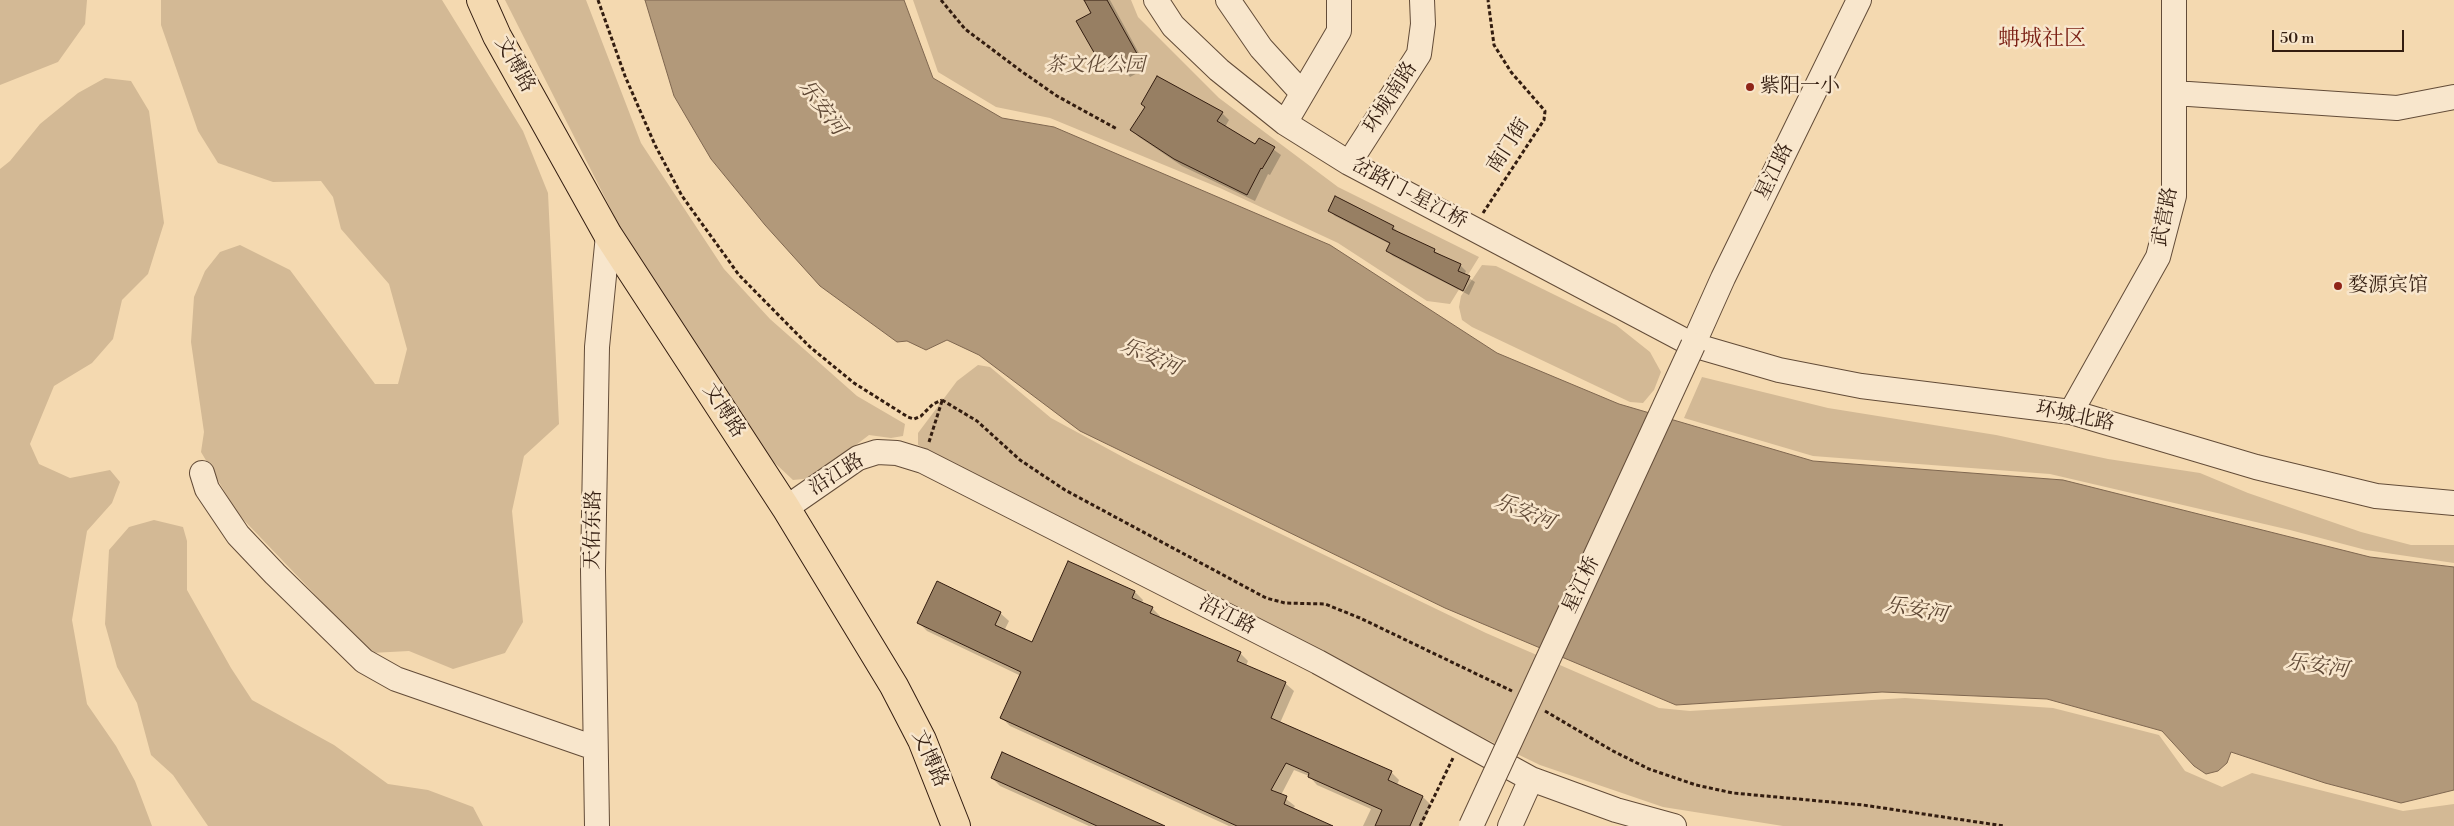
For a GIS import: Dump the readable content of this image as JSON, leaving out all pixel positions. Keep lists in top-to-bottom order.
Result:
{
  "streets": {
    "main road": ["文博路"],
    "street": [
      "环城南路",
      "星江路",
      "岔路门-星江桥",
      "武营路",
      "环城北路",
      "沿江路",
      "天佑东路",
      "星江桥"
    ],
    "path": ["南门街"]
  },
  "crossings": [
    ["文博路", "沿江路"],
    ["文博路", "天佑东路"],
    ["环城南路", "岔路门-星江桥"],
    ["南门街", "岔路门-星江桥"],
    ["星江路", "岔路门-星江桥"],
    ["星江路", "环城北路"],
    ["星江路", "星江桥"],
    ["岔路门-星江桥", "环城北路"],
    ["岔路门-星江桥", "星江桥"],
    ["武营路", "环城北路"],
    ["环城北路", "星江桥"]
  ],
  "districts": ["蚺城社区"],
  "water": ["乐安河"],
  "parks": ["茶文化公园"],
  "places": ["紫阳一小", "婺源宾馆"],
  "scale_bar": "50 m"
}
